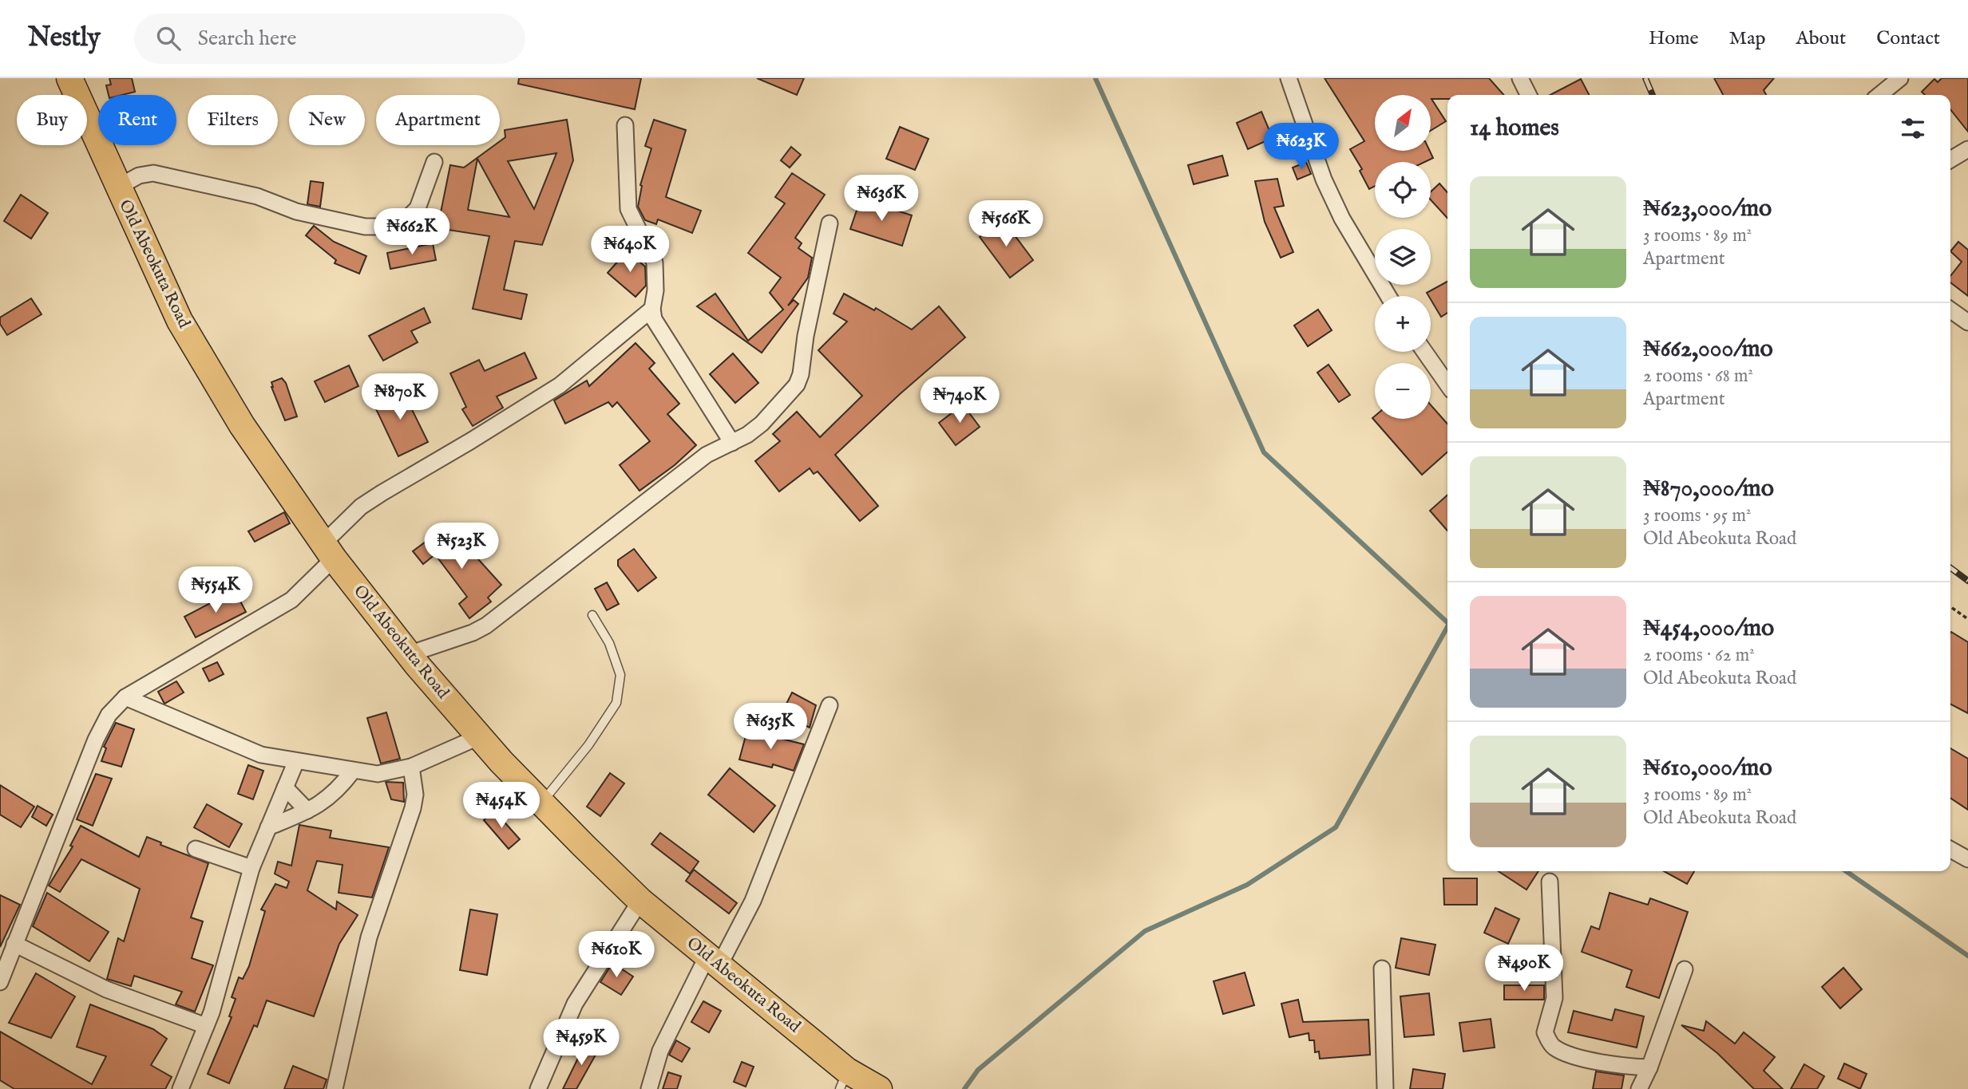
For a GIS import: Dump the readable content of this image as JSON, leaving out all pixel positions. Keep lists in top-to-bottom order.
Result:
{
  "streets": {
    "highway": ["Old Abeokuta Road"]
  },
  "north": "top right",
  "page": {
    "header": "Nestly",
    "search": "Search here",
    "nav": [
      "Home",
      "Map",
      "About",
      "Contact"
    ],
    "map_buttons": ["+", "−"],
    "chip": [
      "Buy",
      "Rent",
      "Filters",
      "New",
      "Apartment"
    ],
    "heading": "14 homes",
    "price": [
      "₦623K",
      "₦636K",
      "₦566K",
      "₦662K",
      "₦640K",
      "₦870K",
      "₦740K",
      "₦523K",
      "₦554K",
      "₦635K",
      "₦454K",
      "₦610K",
      "₦490K",
      "₦459K"
    ],
    "list": [
      {
        "name": "₦623,000/mo",
        "note": "3 rooms · 89 m² · Apartment"
      },
      {
        "name": "₦662,000/mo",
        "note": "2 rooms · 68 m² · Apartment"
      },
      {
        "name": "₦870,000/mo",
        "note": "3 rooms · 95 m² · Old Abeokuta Road"
      },
      {
        "name": "₦454,000/mo",
        "note": "2 rooms · 62 m² · Old Abeokuta Road"
      },
      {
        "name": "₦610,000/mo",
        "note": "3 rooms · 89 m² · Old Abeokuta Road"
      }
    ]
  }
}
